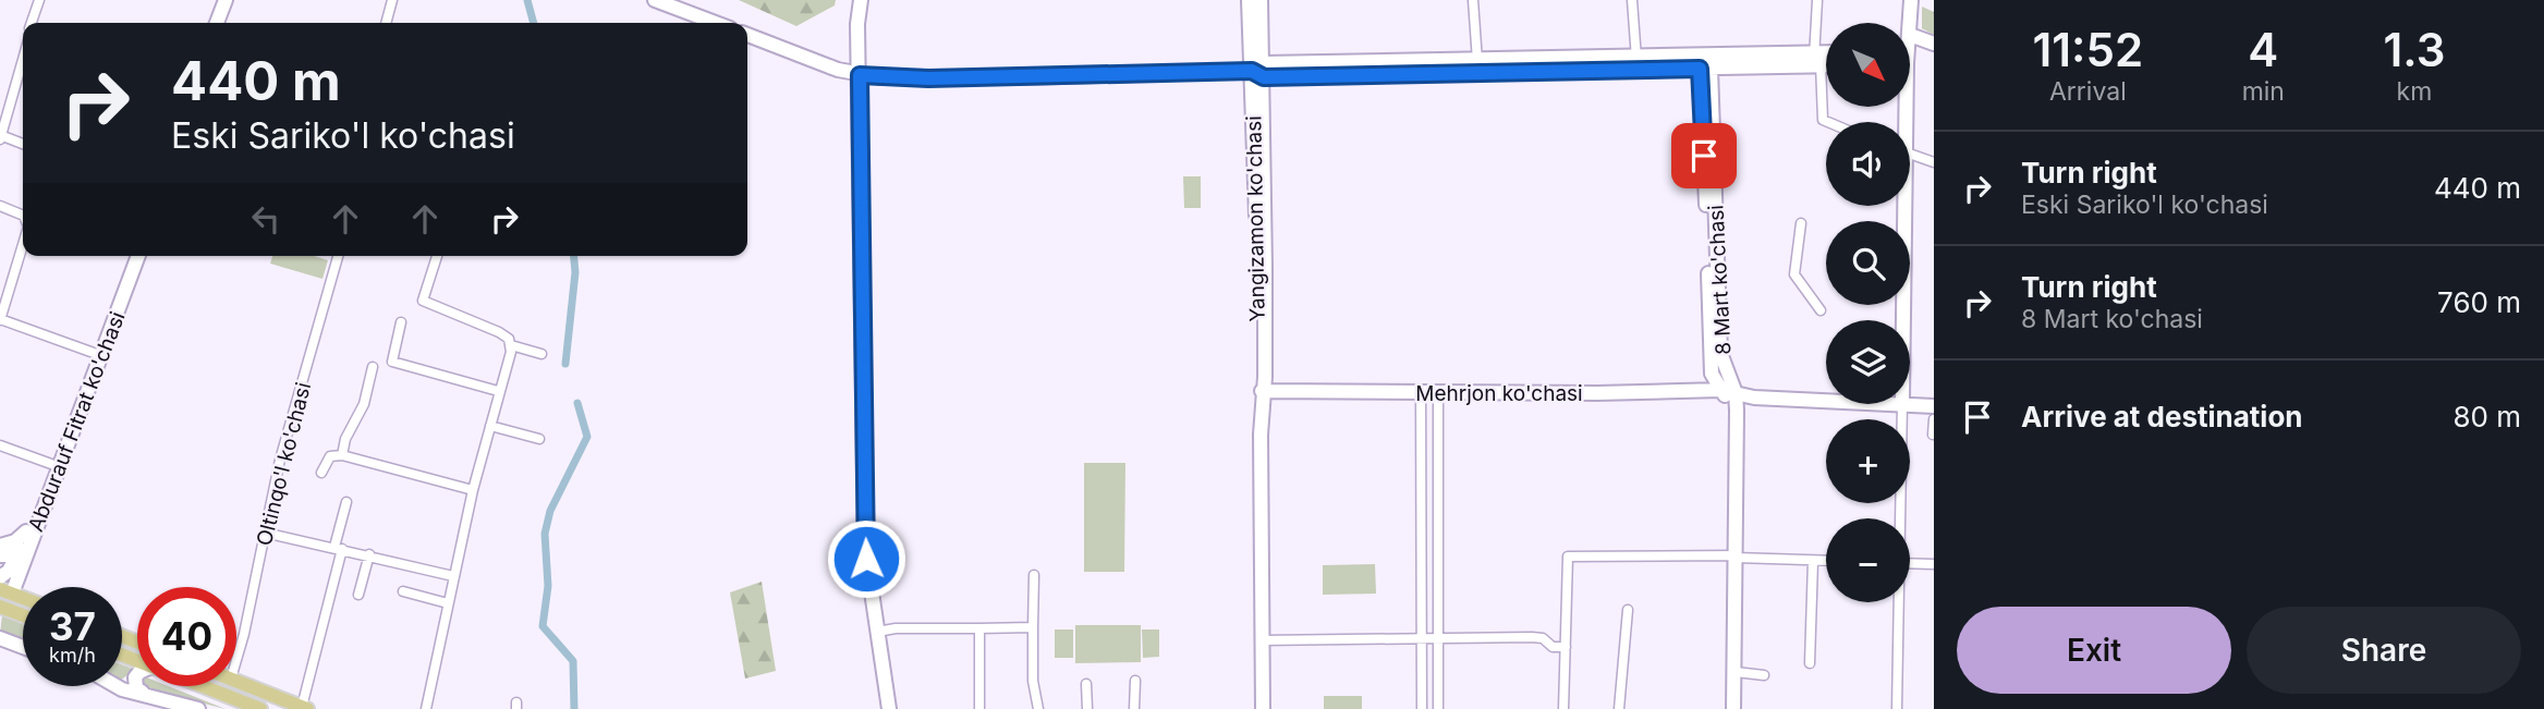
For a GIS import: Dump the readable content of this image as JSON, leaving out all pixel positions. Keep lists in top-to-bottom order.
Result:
{
  "streets": {
    "main road": [
      "Yangizamon ko'chasi",
      "8 Mart ko'chasi",
      "Mehrjon ko'chasi",
      "Abdurauf Fitrat ko'chasi"
    ],
    "street": ["Oltinqo'l ko'chasi"]
  },
  "crossings": [
    ["Yangizamon ko'chasi", "Mehrjon ko'chasi"],
    ["8 Mart ko'chasi", "Mehrjon ko'chasi"]
  ],
  "north": "bottom right",
  "page": {
    "eta": [
      "11:52",
      "Arrival",
      "4",
      "min",
      "1.3",
      "km"
    ],
    "map_buttons": ["+", "−"],
    "turn": ["440 m", "Eski Sariko'l ko'chasi"],
    "list": [
      {
        "name": "Turn right",
        "note": "Eski Sariko'l ko'chasi",
        "value": "440 m"
      },
      {
        "name": "Turn right",
        "note": "8 Mart ko'chasi",
        "value": "760 m"
      },
      {
        "name": "Arrive at destination",
        "value": "80 m"
      }
    ],
    "speed": "37 km/h",
    "limit": "40",
    "buttons": ["Exit", "Share"]
  }
}
